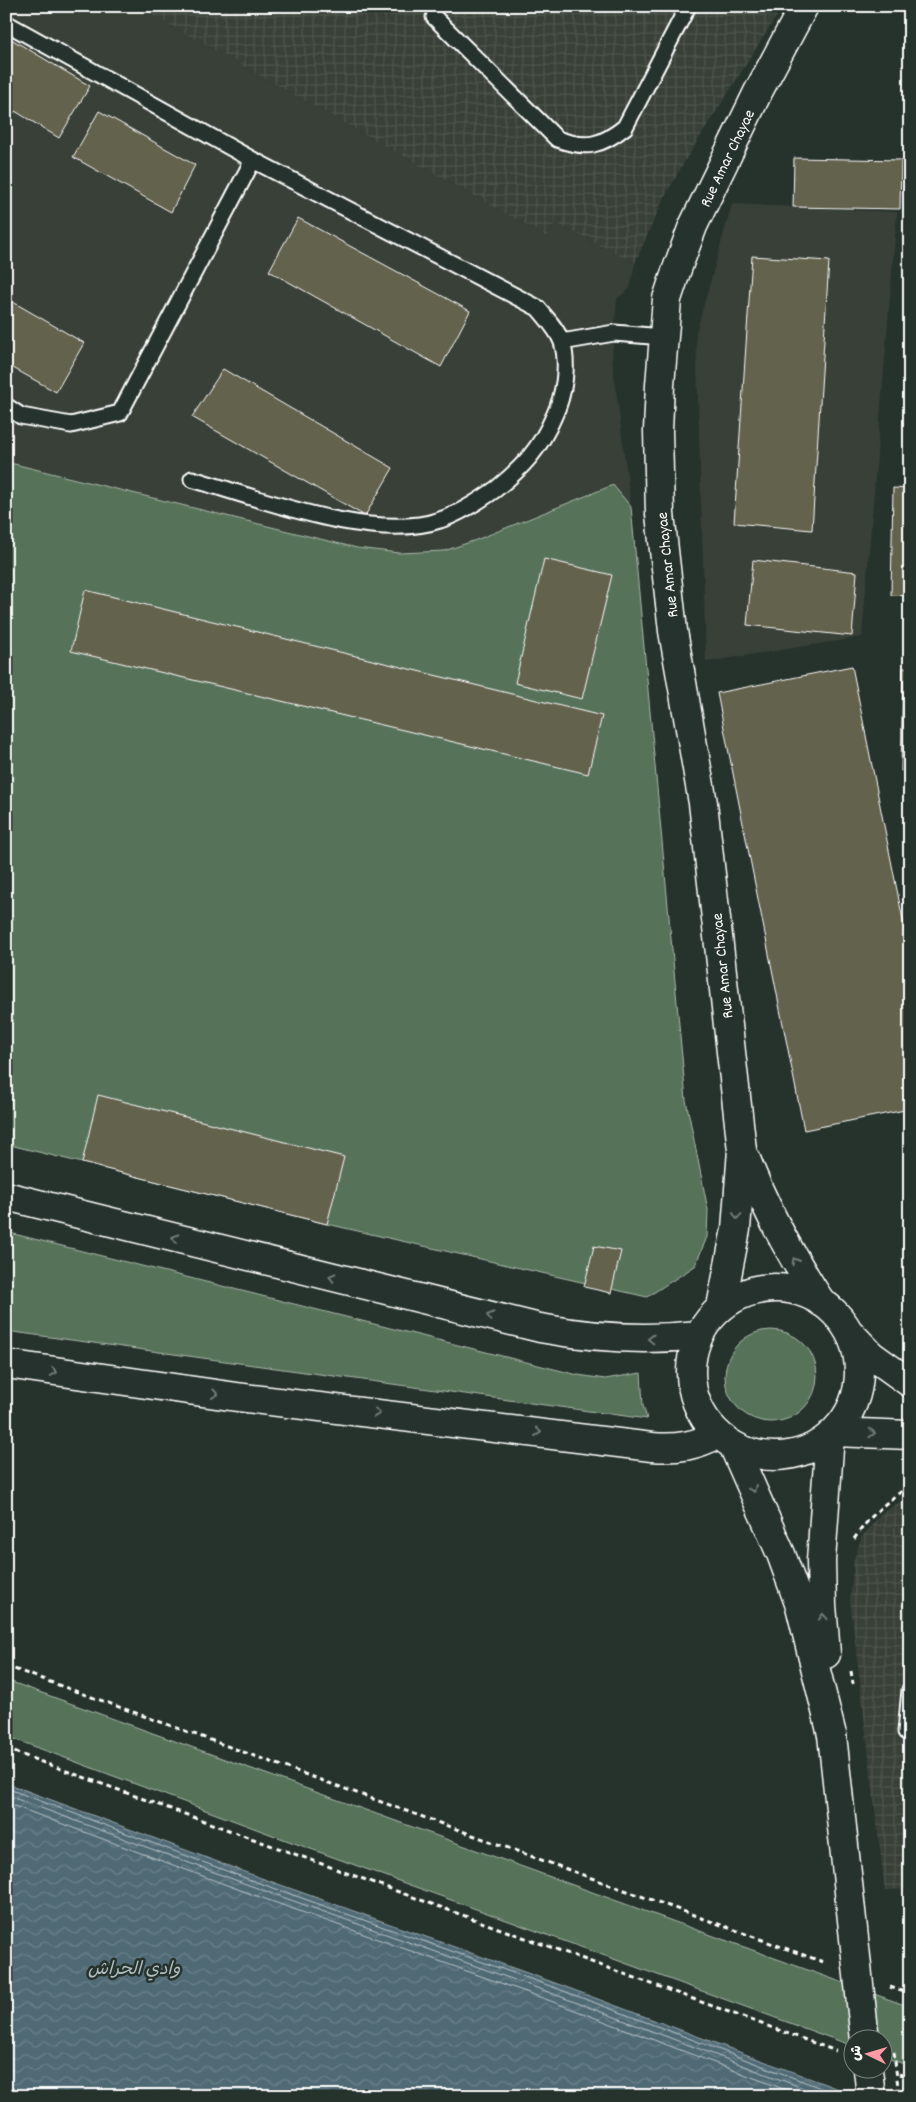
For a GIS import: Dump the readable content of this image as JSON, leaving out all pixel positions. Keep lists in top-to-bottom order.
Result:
{
  "streets": {
    "main road": ["Rue Amar Chayae"]
  },
  "water": ["وادي الحراش"],
  "north": "left"
}
